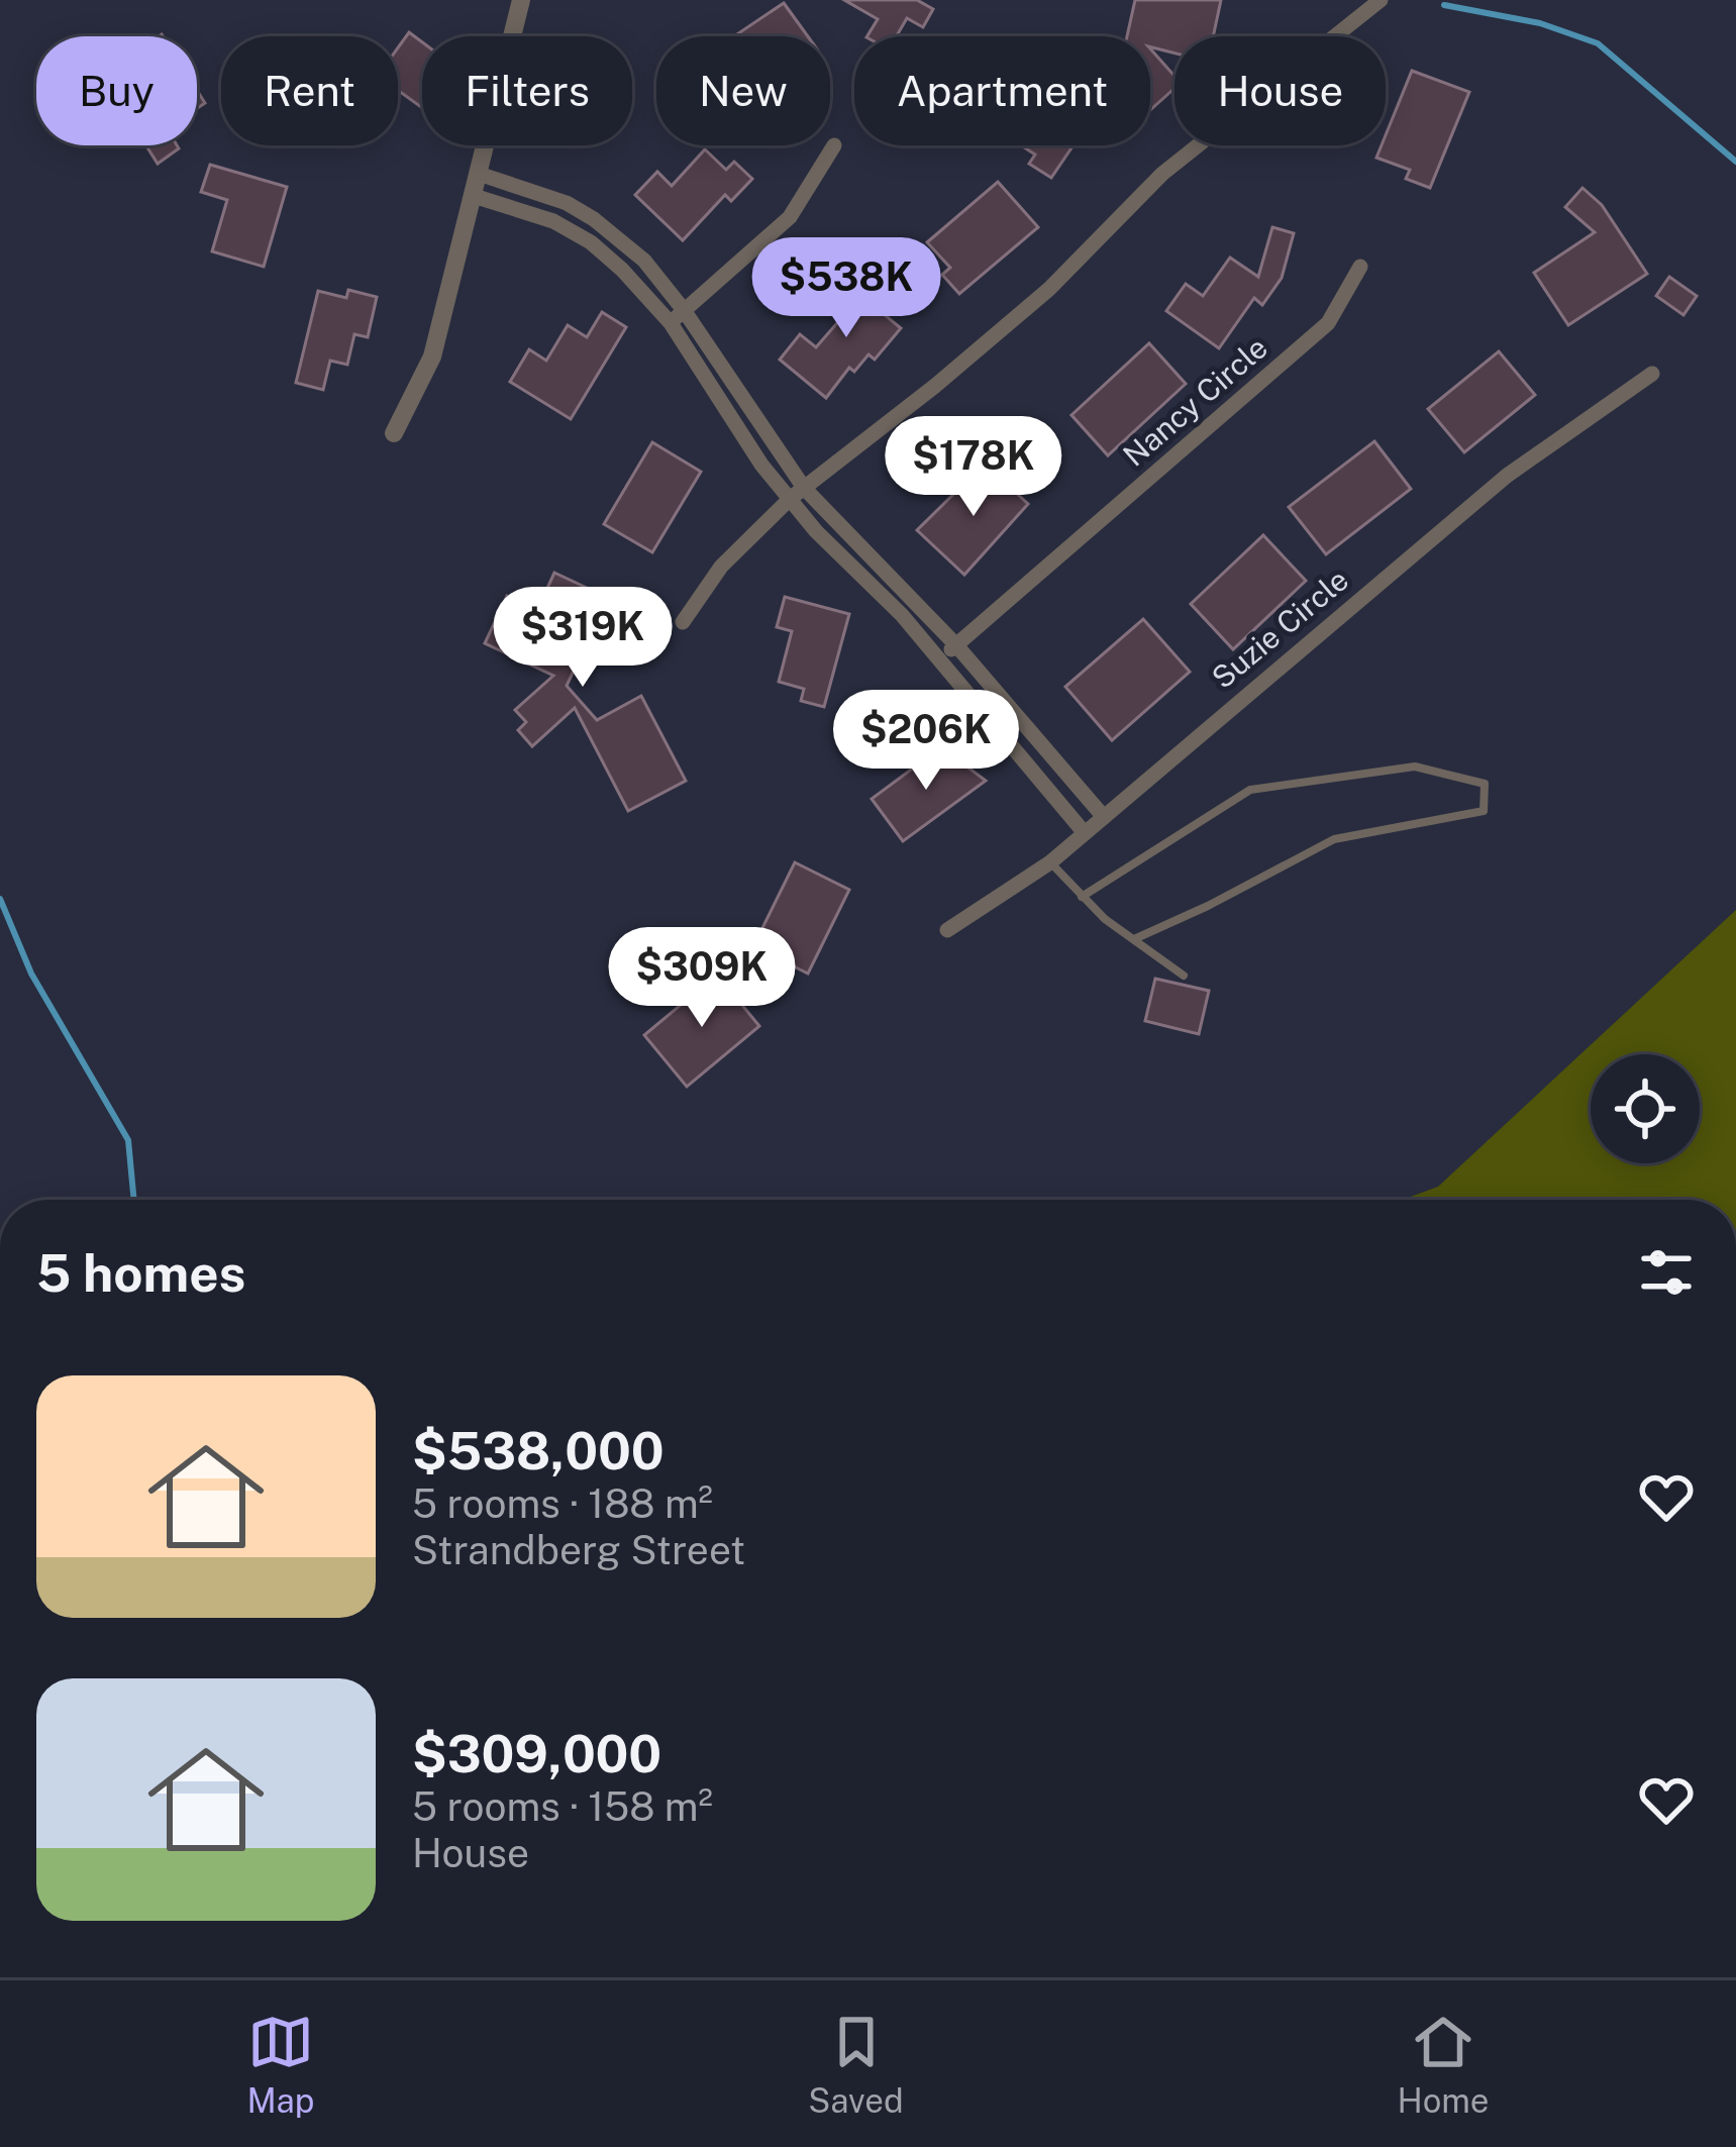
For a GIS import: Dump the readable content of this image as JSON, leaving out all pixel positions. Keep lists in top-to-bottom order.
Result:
{
  "streets": {
    "street": ["Nancy Circle", "Suzie Circle"]
  },
  "page": {
    "chip": [
      "Buy",
      "Rent",
      "Filters",
      "New",
      "Apartment",
      "House"
    ],
    "price": [
      "$538K",
      "$178K",
      "$319K",
      "$206K",
      "$309K"
    ],
    "heading": "5 homes",
    "list": [
      {
        "name": "$538,000",
        "note": "5 rooms · 188 m² · Strandberg Street"
      },
      {
        "name": "$309,000",
        "note": "5 rooms · 158 m² · House"
      }
    ],
    "tabs": ["Map", "Saved", "Home"]
  }
}
